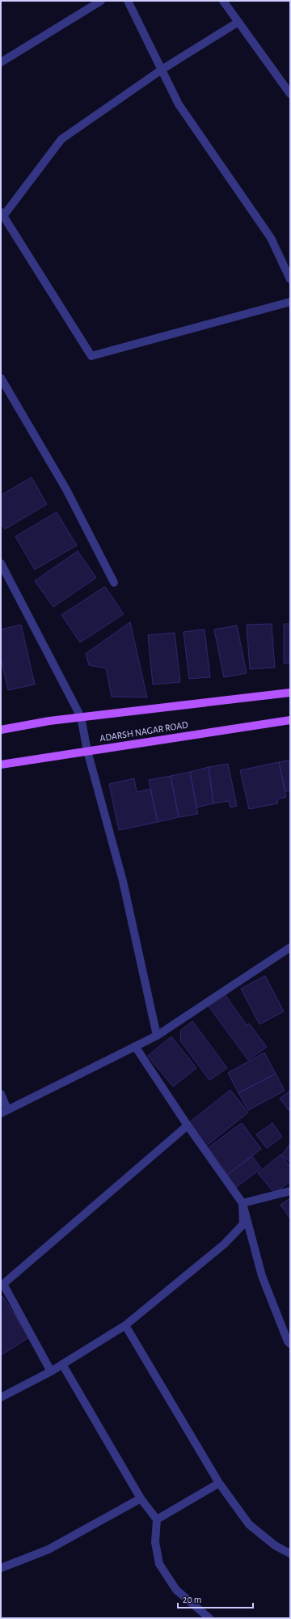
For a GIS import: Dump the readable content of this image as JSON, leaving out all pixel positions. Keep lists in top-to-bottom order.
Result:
{
  "streets": {
    "main road": ["ADARSH NAGAR ROAD"]
  },
  "scale_bar": "20 m"
}
